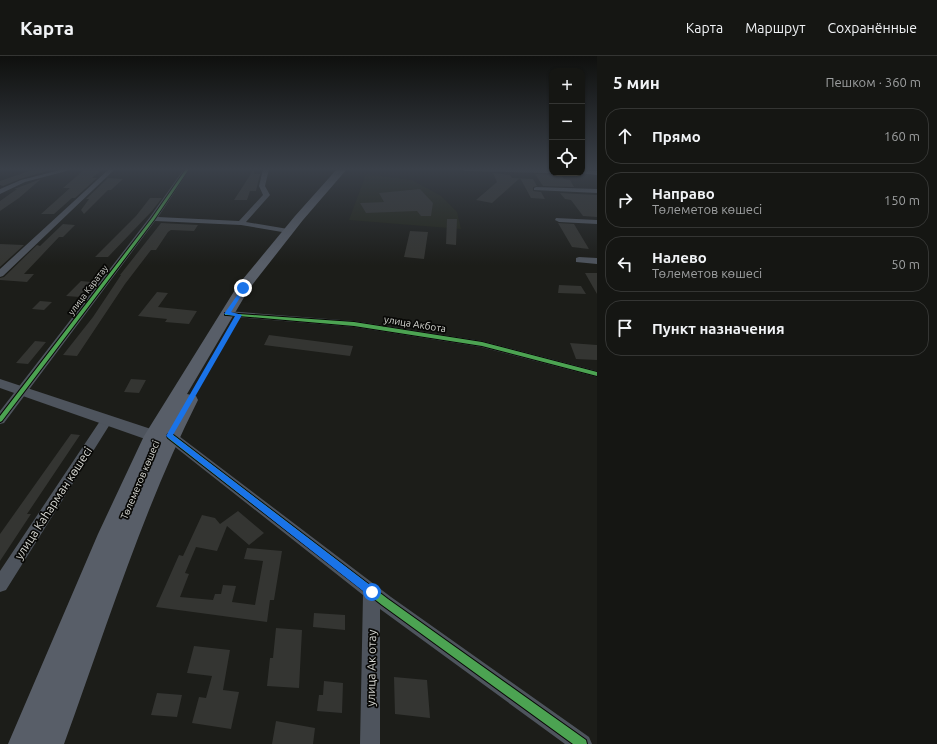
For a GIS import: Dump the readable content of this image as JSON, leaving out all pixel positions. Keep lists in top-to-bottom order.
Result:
{
  "streets": {
    "main road": ["Төлеметов көшесі"],
    "street": [
      "улица Каратау",
      "улица Акбота",
      "улица Каһарман көшесі",
      "улица Ак отау"
    ]
  },
  "crossings": [
    ["улица Акбота", "Төлеметов көшесі"]
  ],
  "page": {
    "header": "Карта",
    "nav": ["Карта", "Маршрут", "Сохранённые"],
    "heading": ["5 мин", "Пешком · 360 m"],
    "map_buttons": ["+", "−"],
    "list": [
      ["Прямо", "160 m"],
      ["Направо", "Төлеметов көшесі", "150 m"],
      ["Налево", "Төлеметов көшесі", "50 m"],
      "Пункт назначения"
    ]
  }
}
